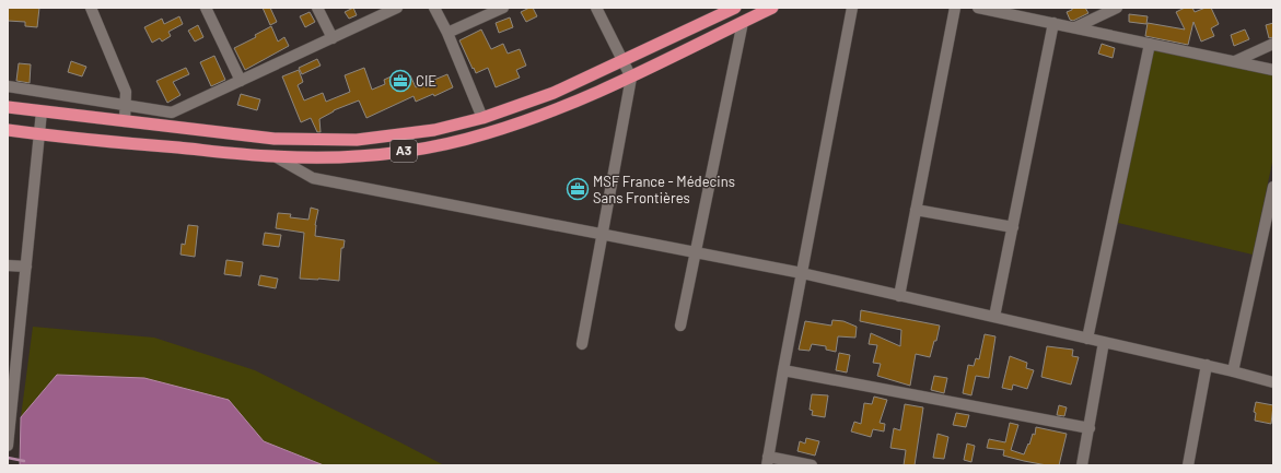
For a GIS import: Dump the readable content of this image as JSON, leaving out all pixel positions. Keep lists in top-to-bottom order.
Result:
{
  "streets": {
    "highway": ["A3"]
  },
  "places": {
    "office": ["CIE", "MSF France - Médecins Sans Frontières"]
  }
}
